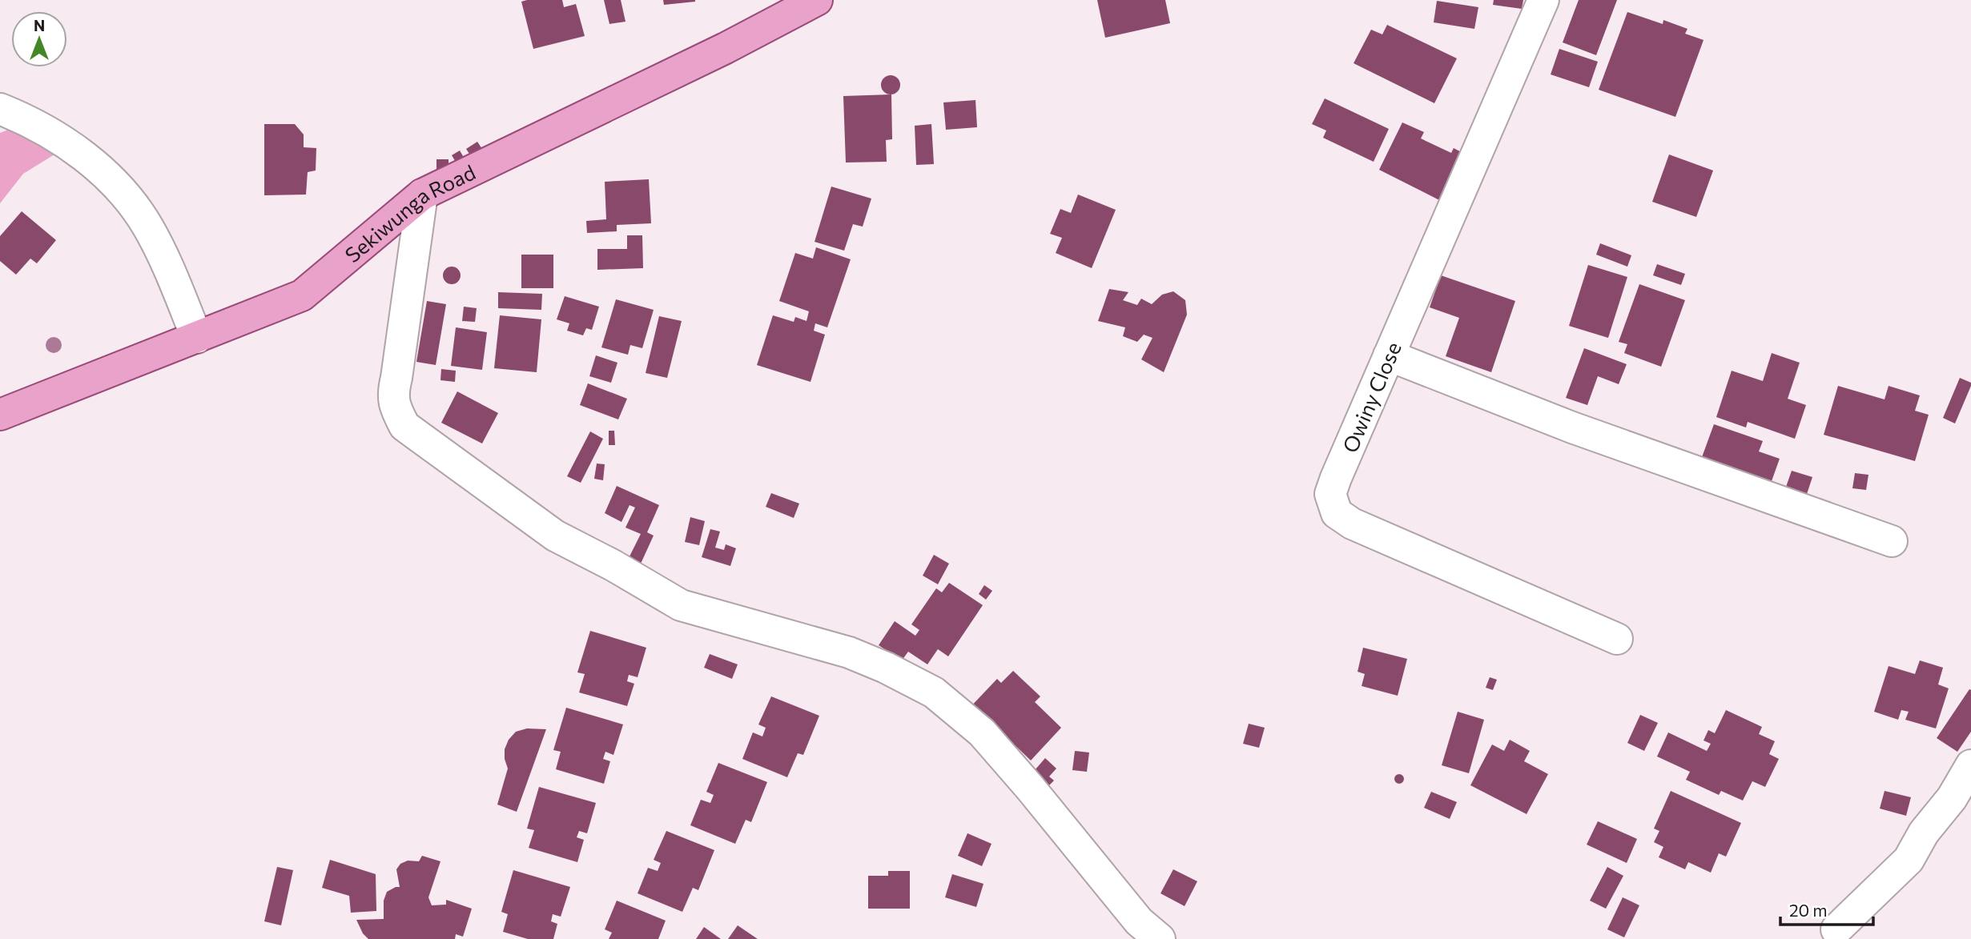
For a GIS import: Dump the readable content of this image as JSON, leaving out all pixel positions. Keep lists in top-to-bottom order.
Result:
{
  "streets": {
    "main road": ["Sekiwunga Road"],
    "street": ["Owiny Close"]
  },
  "scale_bar": "20 m",
  "north": "top"
}
